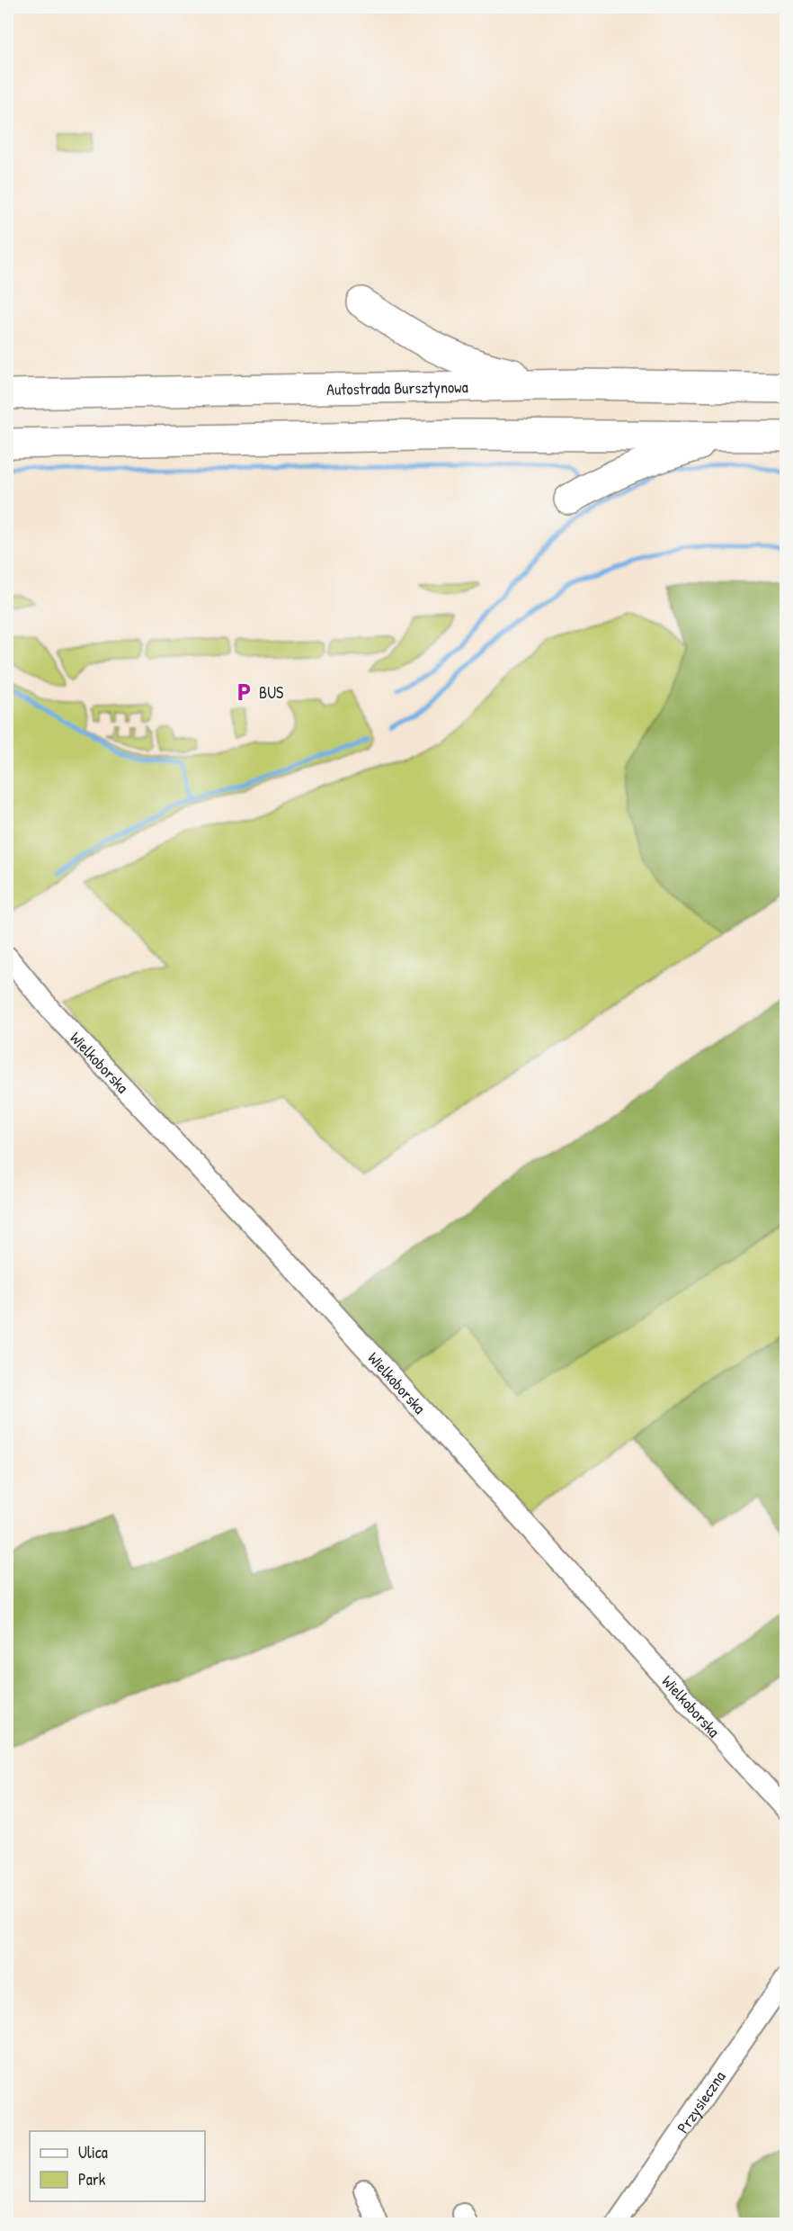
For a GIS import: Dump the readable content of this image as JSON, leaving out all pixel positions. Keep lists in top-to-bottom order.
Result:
{
  "streets": {
    "highway": ["Autostrada Bursztynowa"],
    "street": ["Wielkoborska", "Przysieczna"]
  },
  "places": {
    "parking": ["BUS"]
  },
  "legend": ["Ulica", "Park"]
}
